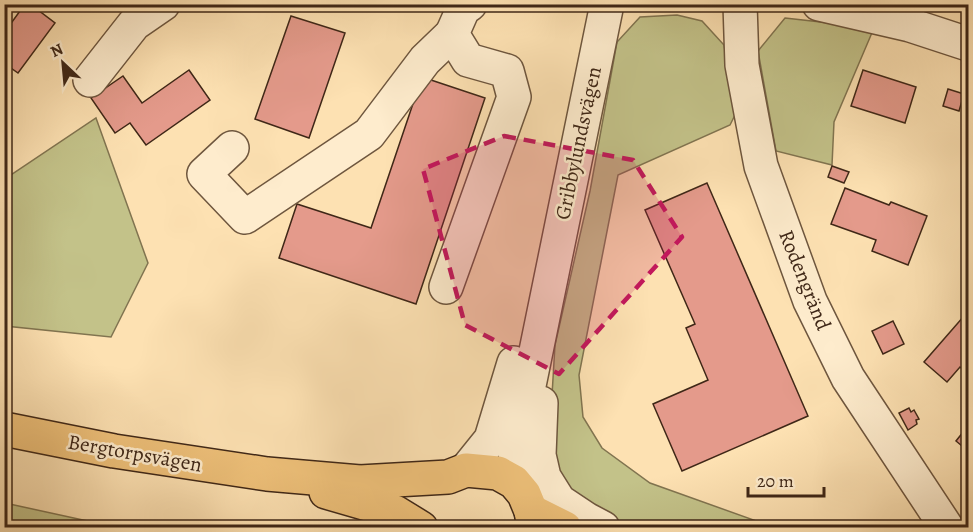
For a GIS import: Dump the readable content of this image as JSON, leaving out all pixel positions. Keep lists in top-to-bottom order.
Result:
{
  "streets": {
    "main road": ["Bergtorpsvägen"],
    "street": ["Gribbylundsvägen", "Rodengränd"]
  },
  "crossings": [
    ["Gribbylundsvägen", "Bergtorpsvägen"]
  ],
  "scale_bar": "20 m",
  "north": "top left"
}
